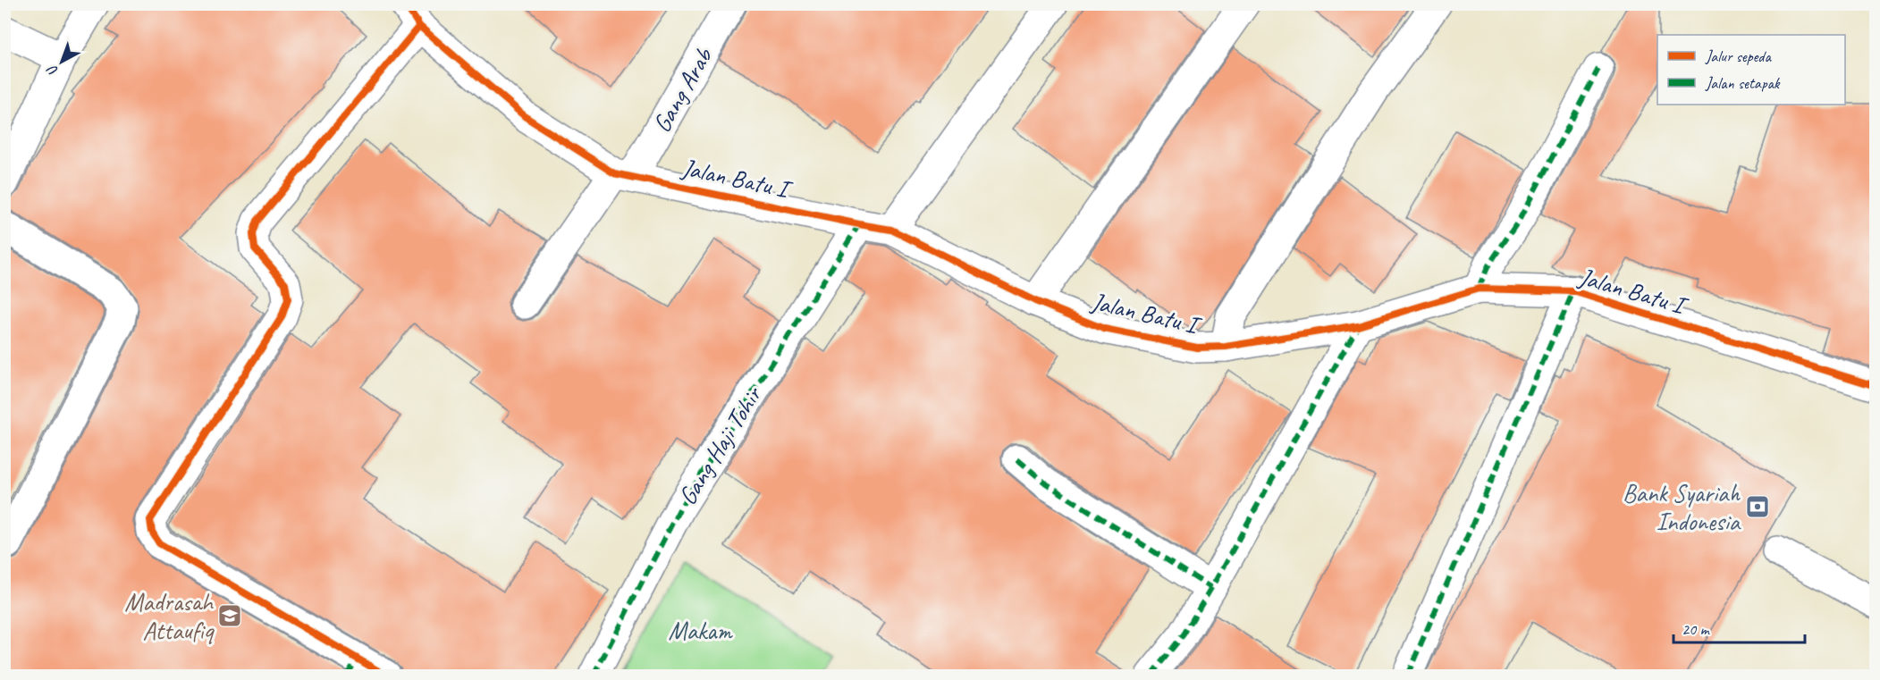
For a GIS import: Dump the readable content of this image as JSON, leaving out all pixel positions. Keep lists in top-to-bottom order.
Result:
{
  "streets": {
    "street": ["Gang Arab", "Jalan Batu I", "Gang Haji Tohir"]
  },
  "crossings": [
    ["Gang Arab", "Jalan Batu I"],
    ["Jalan Batu I", "Gang Haji Tohir"]
  ],
  "parks": ["Makam"],
  "places": {
    "bank": ["Bank Syariah Indonesia"],
    "school or university": ["Madrasah Attaufiq"]
  },
  "legend": ["Jalur sepeda", "Jalan setapak"],
  "scale_bar": "20 m",
  "north": "bottom left"
}
